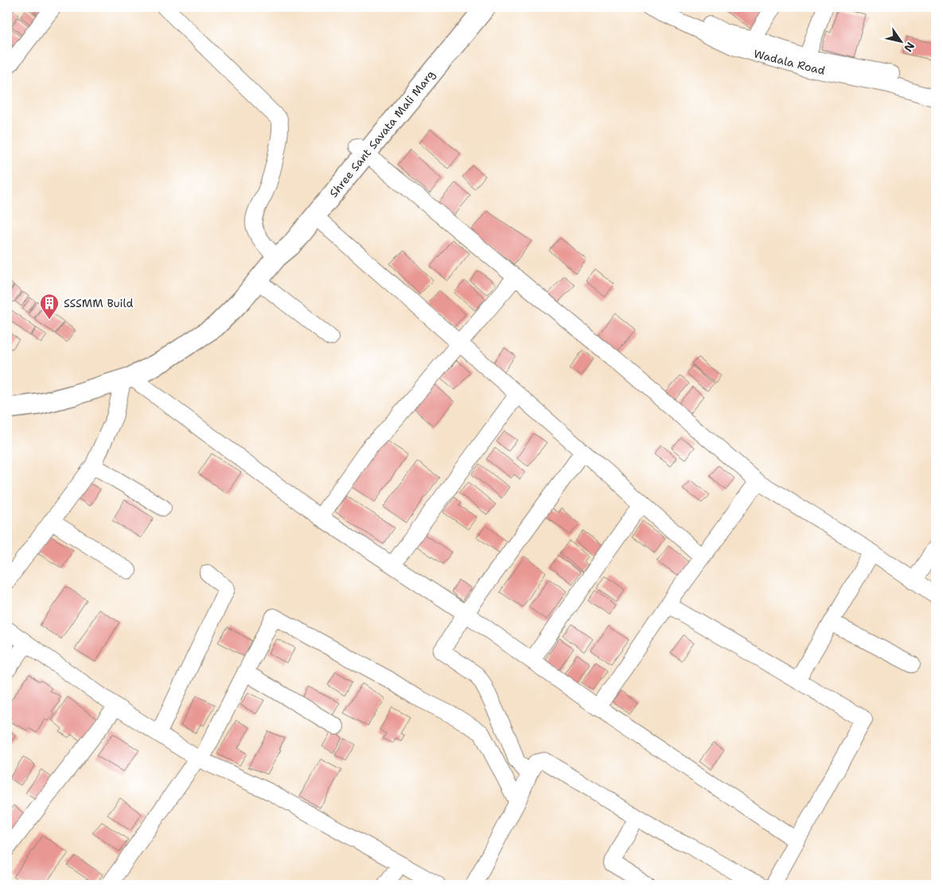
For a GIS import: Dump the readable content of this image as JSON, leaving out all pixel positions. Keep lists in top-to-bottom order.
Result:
{
  "streets": {
    "main road": ["Shree Sant Savata Mali Marg"],
    "street": ["Wadala Road"]
  },
  "places": {
    "building": ["SSSMM Build"]
  },
  "north": "bottom right"
}
